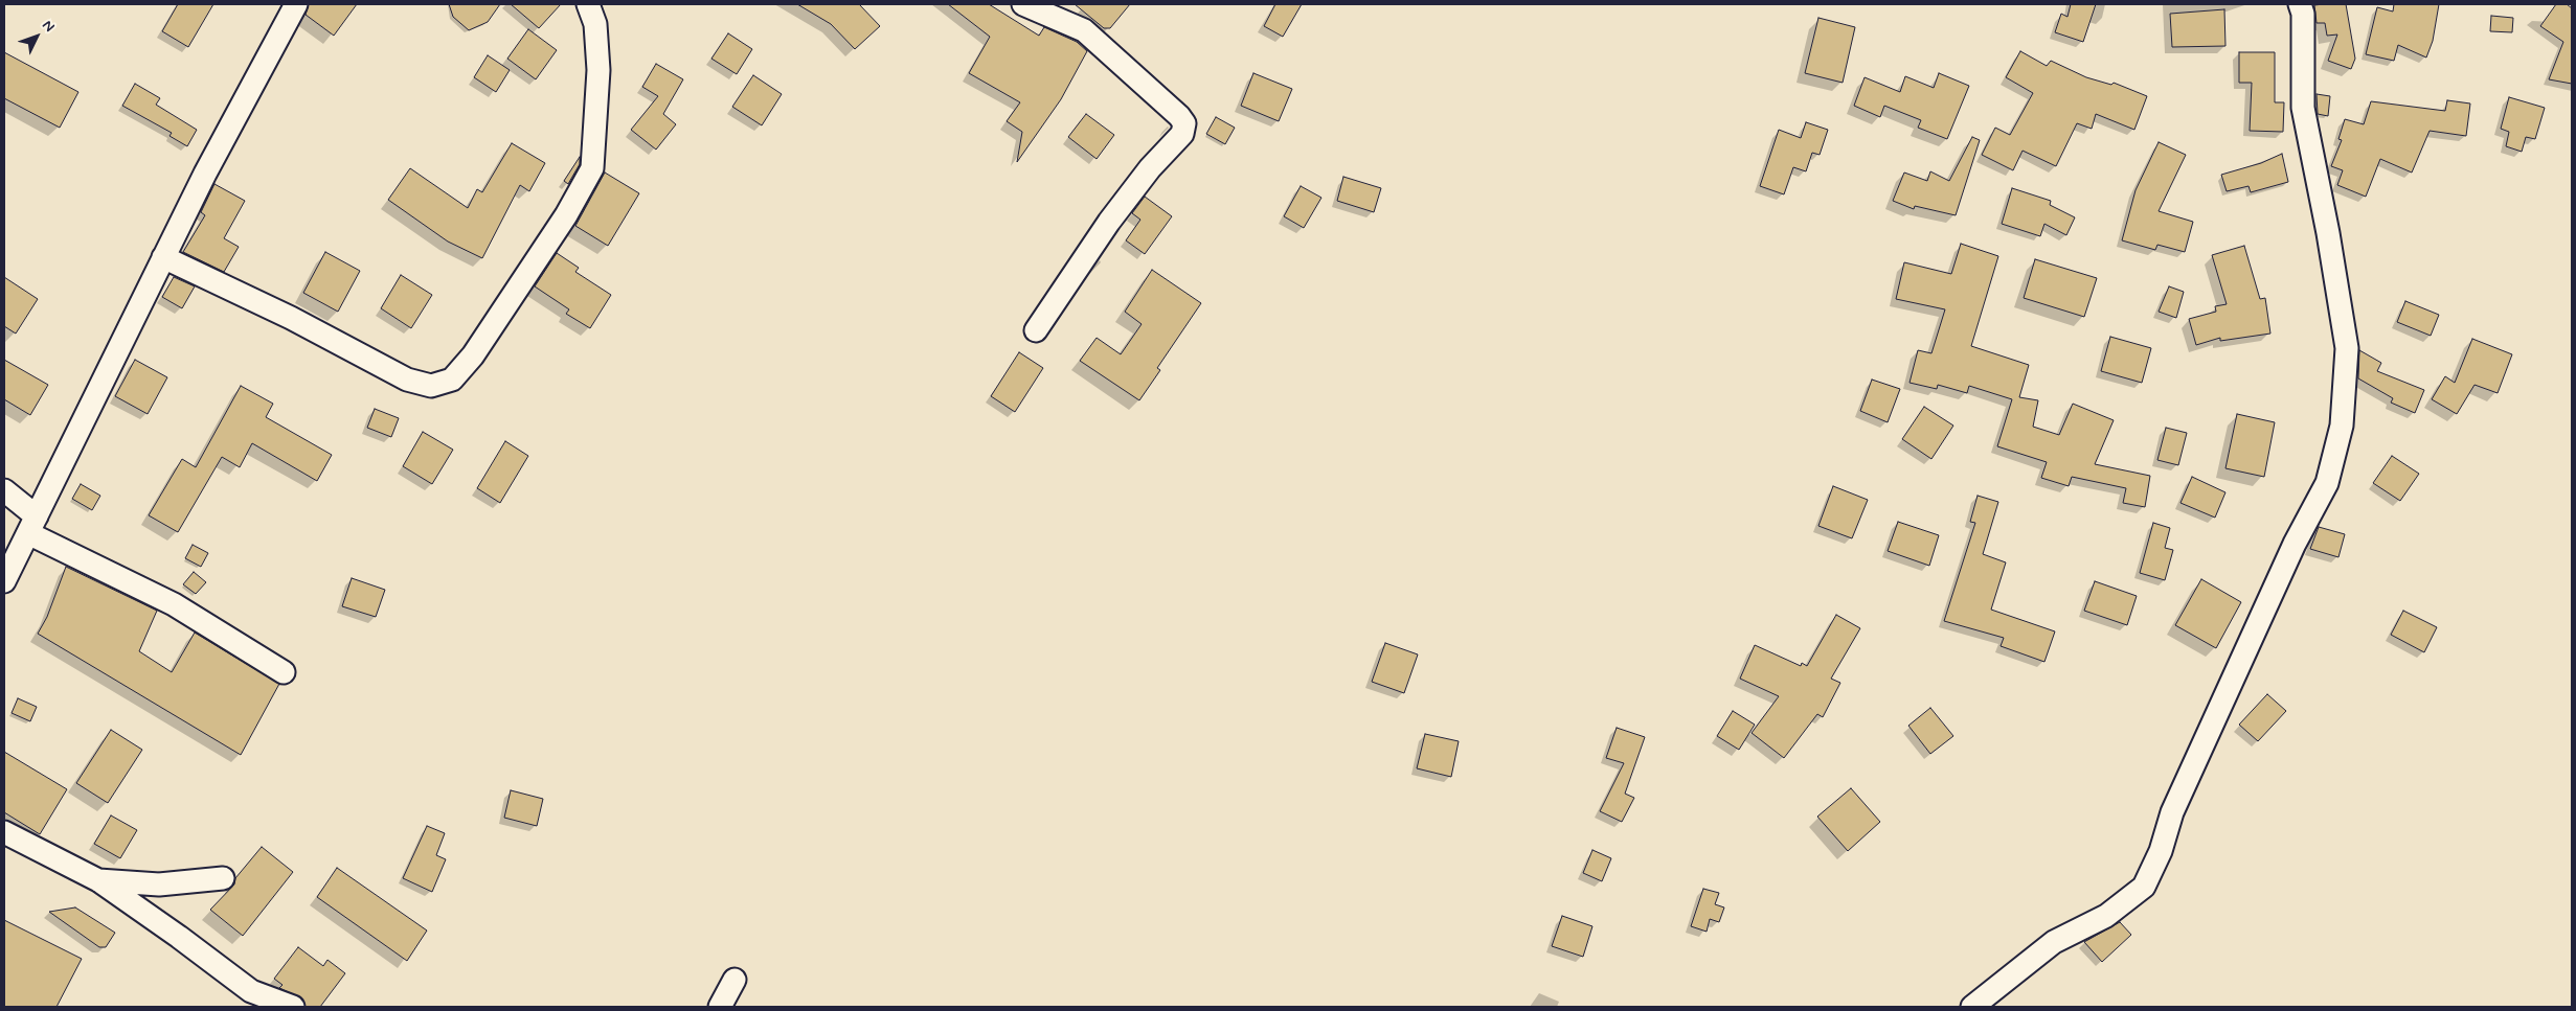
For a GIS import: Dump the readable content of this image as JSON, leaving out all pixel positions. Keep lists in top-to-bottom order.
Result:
{
  "north": "top right"
}
